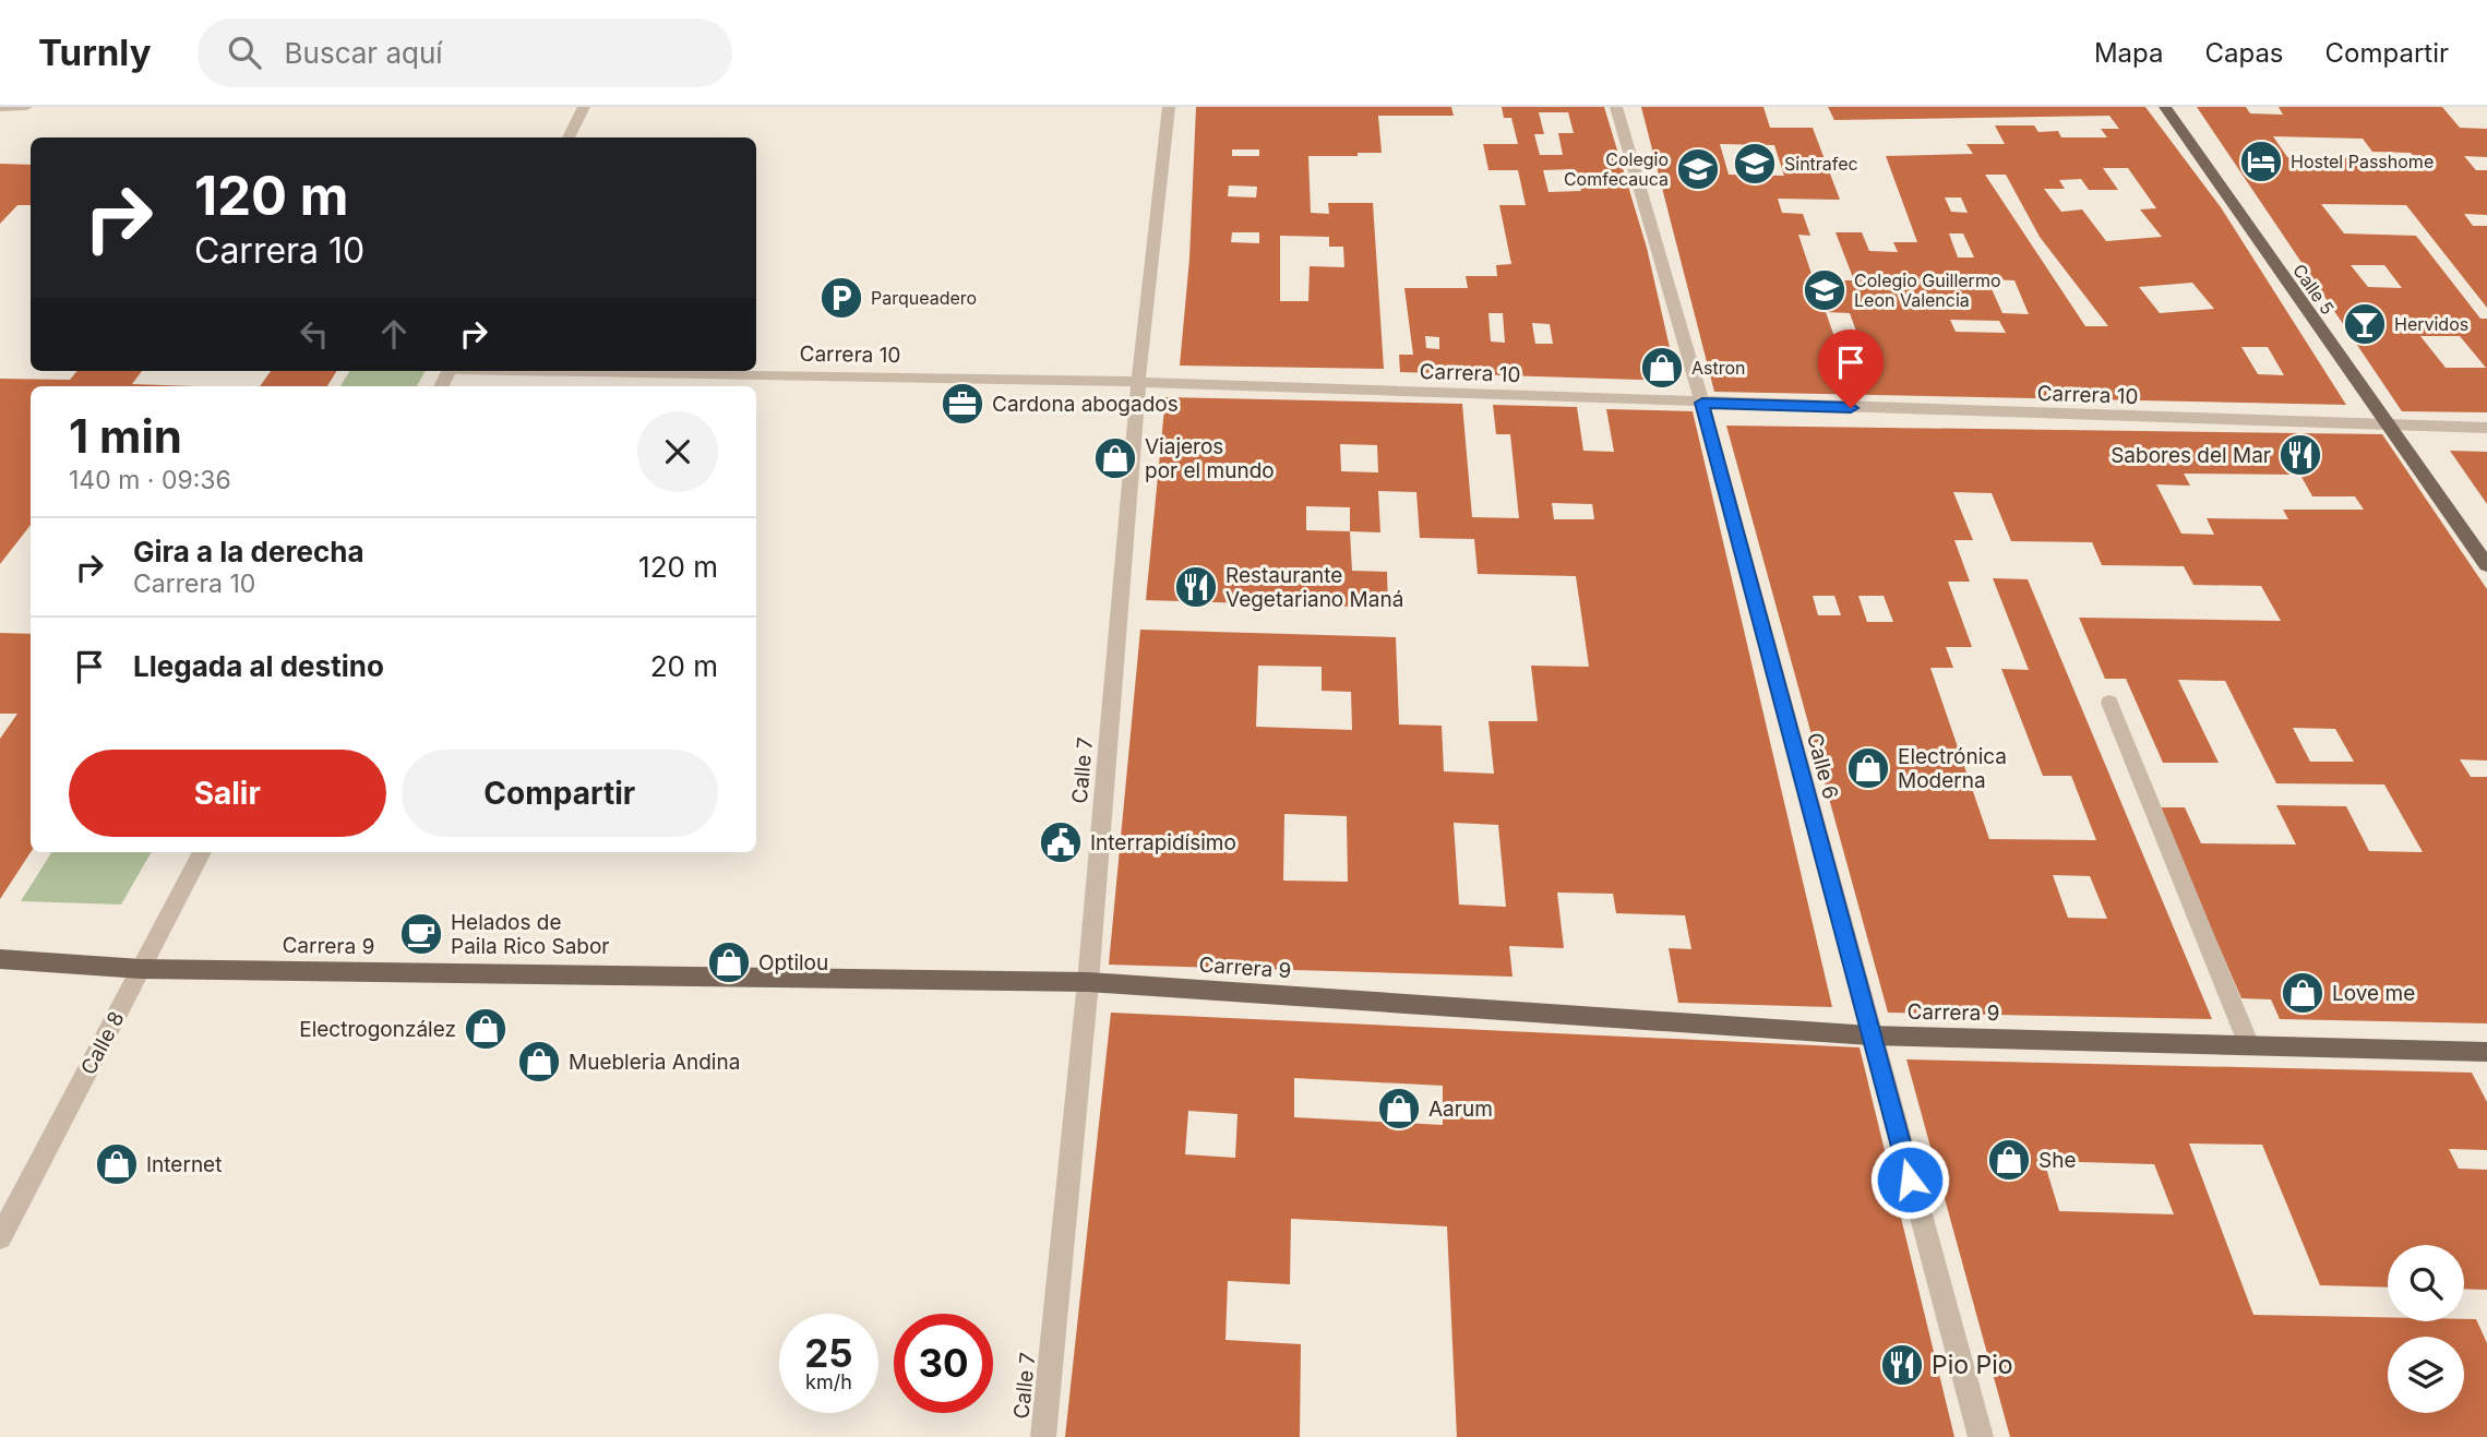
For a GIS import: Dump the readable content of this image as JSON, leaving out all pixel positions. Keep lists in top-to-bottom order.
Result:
{
  "streets": {
    "main road": ["Calle 5", "Carrera 9"],
    "street": [
      "Carrera 10",
      "Calle 6",
      "Calle 7",
      "Calle 8"
    ]
  },
  "crossings": [
    ["Calle 5", "Carrera 10"],
    ["Carrera 10", "Calle 6"],
    ["Carrera 10", "Calle 7"],
    ["Calle 6", "Carrera 9"],
    ["Calle 7", "Carrera 9"],
    ["Carrera 9", "Calle 8"]
  ],
  "places": {
    "hotel": ["Hostel Passhome"],
    "school or university": ["Sintrafec", "Colegio Comfecauca", "Colegio Guillermo Leon Valencia"],
    "parking": ["Parqueadero"],
    "bar": ["Hervidos"],
    "shop": [
      "Astron",
      "Viajeros por el mundo",
      "Electrónica Moderna",
      "Optilou",
      "Love me",
      "Electrogonzález",
      "Muebleria Andina",
      "Aarum",
      "She",
      "Internet"
    ],
    "office": ["Cardona abogados"],
    "restaurant": ["Sabores del Mar", "Restaurante Vegetariano Maná", "Pio Pio"],
    "public building": ["Interrapidísimo"],
    "cafe": ["Helados de Paila Rico Sabor"]
  },
  "page": {
    "header": "Turnly",
    "search": "Buscar aquí",
    "nav": ["Mapa", "Capas", "Compartir"],
    "turn": ["120 m", "Carrera 10"],
    "heading": ["1 min", "140 m · 09:36"],
    "list": [
      {
        "name": "Gira a la derecha",
        "note": "Carrera 10",
        "value": "120 m"
      },
      {
        "name": "Llegada al destino",
        "value": "20 m"
      }
    ],
    "buttons": ["Salir", "Compartir"],
    "speed": "25 km/h",
    "limit": "30"
  }
}
